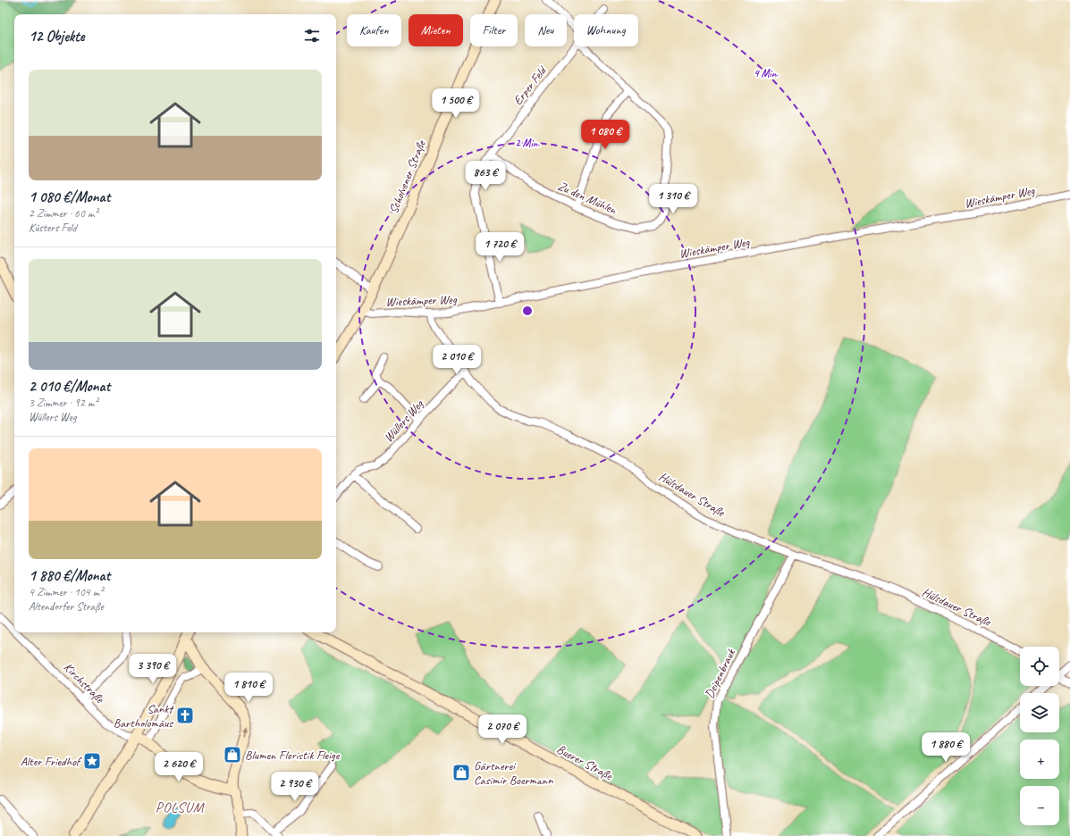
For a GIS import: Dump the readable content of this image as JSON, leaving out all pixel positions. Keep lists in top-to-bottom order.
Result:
{
  "streets": {
    "main road": ["Scholvener Straße", "Kirchstraße", "Buerer Straße"],
    "street": [
      "Erper Feld",
      "Wieskämper Weg",
      "Zu den Mühlen",
      "Wüllers Weg",
      "Hülsdauer Straße",
      "Deipenbrauk"
    ]
  },
  "crossings": [
    ["Erper Feld", "Wieskämper Weg"],
    ["Erper Feld", "Zu den Mühlen"],
    ["Scholvener Straße", "Wieskämper Weg"],
    ["Wieskämper Weg", "Hülsdauer Straße"],
    ["Wüllers Weg", "Hülsdauer Straße"],
    ["Hülsdauer Straße", "Deipenbrauk"]
  ],
  "districts": ["POLSUM"],
  "places": {
    "church": ["Sankt Bartholomäus"],
    "shop": ["Blumen Floristik Fleige", "Gärtnerei Casimir Boermann"],
    "place": ["Alter Friedhof"]
  },
  "page": {
    "chip": [
      "Kaufen",
      "Mieten",
      "Filter",
      "Neu",
      "Wohnung"
    ],
    "heading": "12 Objekte",
    "list": [
      {
        "name": "1 080 €/Monat",
        "note": "2 Zimmer · 60 m² · Küsters Feld"
      },
      {
        "name": "2 010 €/Monat",
        "note": "3 Zimmer · 92 m² · Wüllers Weg"
      },
      {
        "name": "1 880 €/Monat",
        "note": "4 Zimmer · 104 m² · Altendorfer Straße"
      }
    ],
    "price": [
      "1 500 €",
      "1 080 €",
      "863 €",
      "1 310 €",
      "1 720 €",
      "2 010 €",
      "3 390 €",
      "1 810 €",
      "2 070 €",
      "1 880 €",
      "2 620 €",
      "2 930 €"
    ],
    "map_buttons": ["+", "−"]
  },
  "rings": ["4 Min.", "2 Min."]
}
